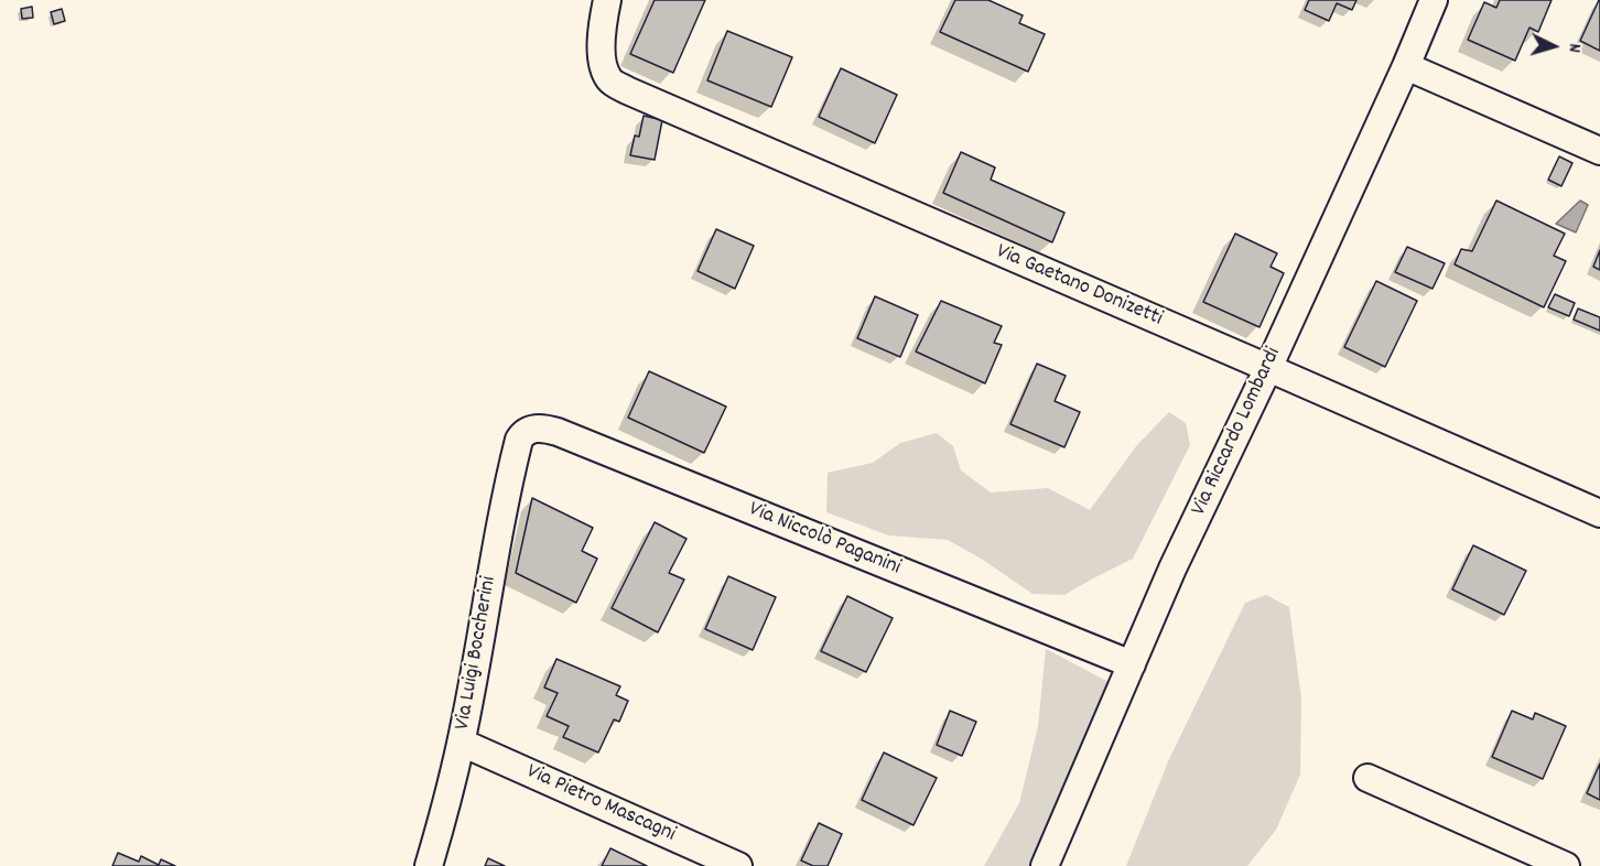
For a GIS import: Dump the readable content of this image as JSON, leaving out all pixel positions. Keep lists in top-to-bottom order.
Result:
{
  "streets": {
    "street": [
      "Via Gaetano Donizetti",
      "Via Riccardo Lombardi",
      "Via Niccolò Paganini",
      "Via Luigi Boccherini",
      "Via Pietro Mascagni"
    ]
  },
  "crossings": [
    ["Via Gaetano Donizetti", "Via Riccardo Lombardi"],
    ["Via Riccardo Lombardi", "Via Niccolò Paganini"],
    ["Via Niccolò Paganini", "Via Luigi Boccherini"],
    ["Via Luigi Boccherini", "Via Pietro Mascagni"]
  ],
  "north": "right"
}
